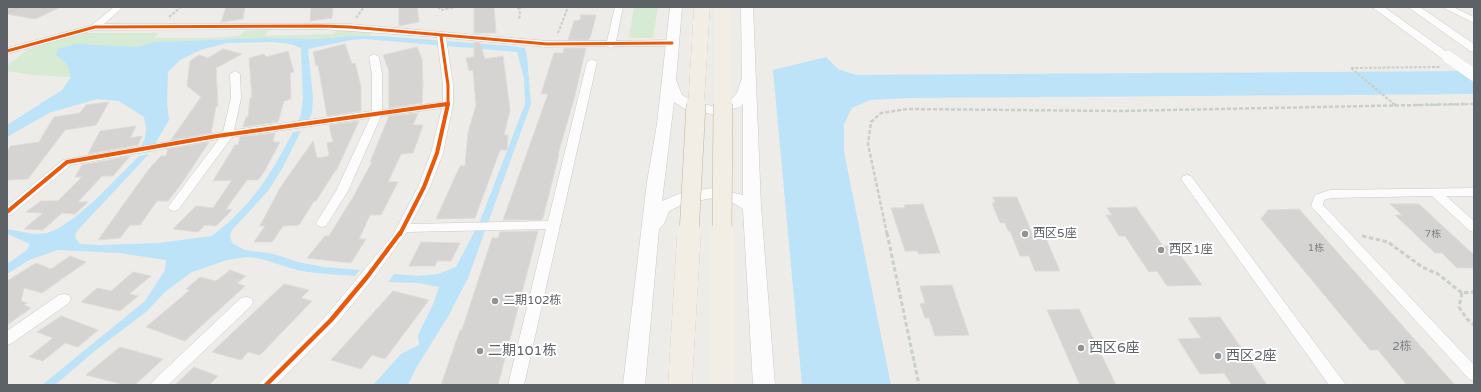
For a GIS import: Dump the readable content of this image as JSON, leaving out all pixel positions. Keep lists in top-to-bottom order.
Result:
{
  "places": [
    "西区5座",
    "西区1座",
    "二期102栋",
    "西区6座",
    "二期101栋",
    "西区2座"
  ],
  "house_numbers": ["7栋", "1栋", "2栋"]
}
